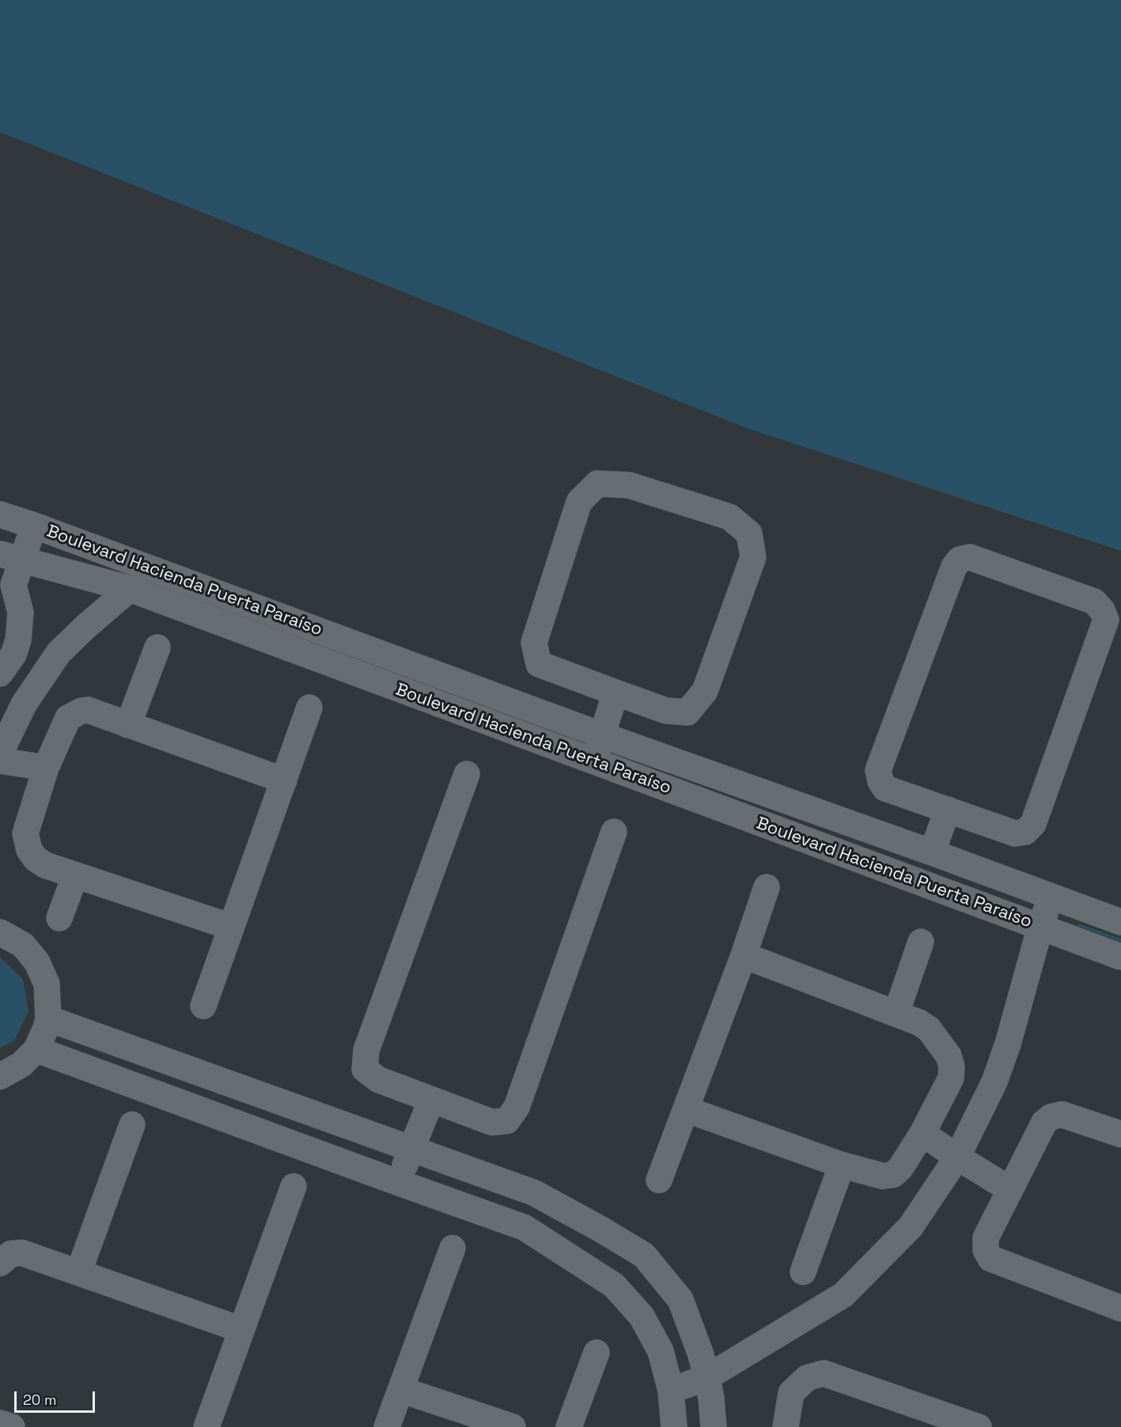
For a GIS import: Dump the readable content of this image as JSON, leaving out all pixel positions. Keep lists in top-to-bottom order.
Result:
{
  "streets": {
    "street": ["Boulevard Hacienda Puerta Paraíso"]
  },
  "scale_bar": "20 m"
}
